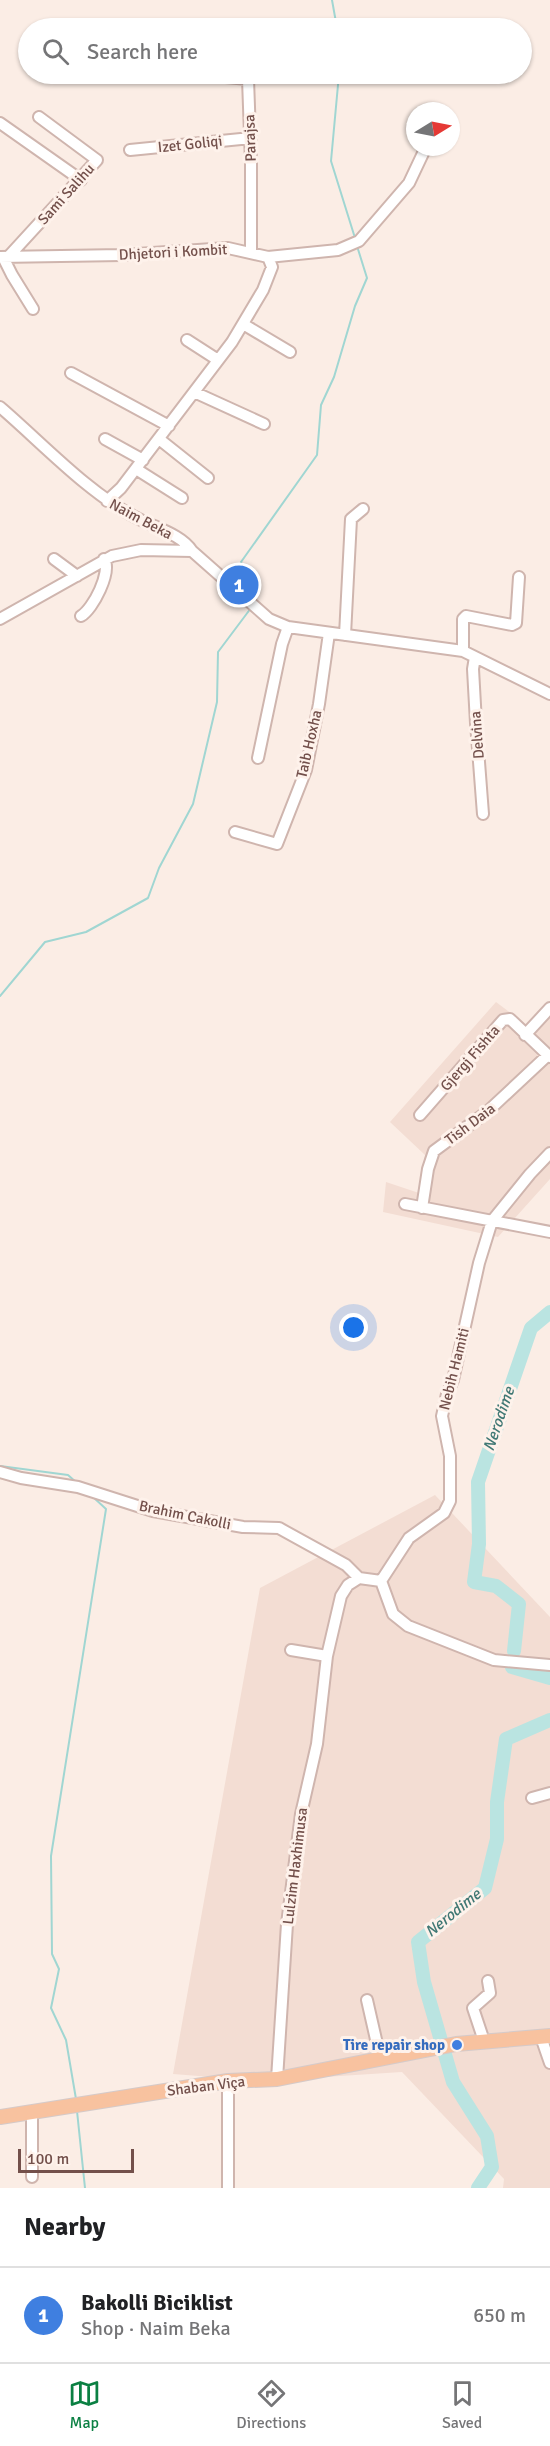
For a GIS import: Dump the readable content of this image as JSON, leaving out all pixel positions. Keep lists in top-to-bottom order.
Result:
{
  "streets": {
    "main road": ["Shaban Viça"],
    "street": [
      "Parajsa",
      "Izet Goliqi",
      "Sami Salihu",
      "Dhjetori i Kombit",
      "Naim Beka",
      "Delvina",
      "Taib Hoxha",
      "Gjergj Fishta",
      "Tish Daia",
      "Nebih Hamiti",
      "Brahim Cakolli",
      "Lulzim Haxhimusa"
    ]
  },
  "crossings": [
    ["Parajsa", "Izet Goliqi"],
    ["Parajsa", "Dhjetori i Kombit"],
    ["Sami Salihu", "Dhjetori i Kombit"],
    ["Naim Beka", "Delvina"],
    ["Naim Beka", "Taib Hoxha"],
    ["Gjergj Fishta", "Tish Daia"],
    ["Brahim Cakolli", "Lulzim Haxhimusa"],
    ["Lulzim Haxhimusa", "Shaban Viça"]
  ],
  "water": ["Nerodime"],
  "places": ["Tire repair shop"],
  "scale_bar": "100 m",
  "north": "right",
  "page": {
    "search": "Search here",
    "pins": "1",
    "scale": "100 m",
    "heading": "Nearby",
    "list": [
      {
        "mark": "1",
        "name": "Bakolli Biciklist",
        "note": "Shop · Naim Beka",
        "value": "650 m"
      }
    ],
    "nav": ["Map", "Directions", "Saved"]
  }
}
